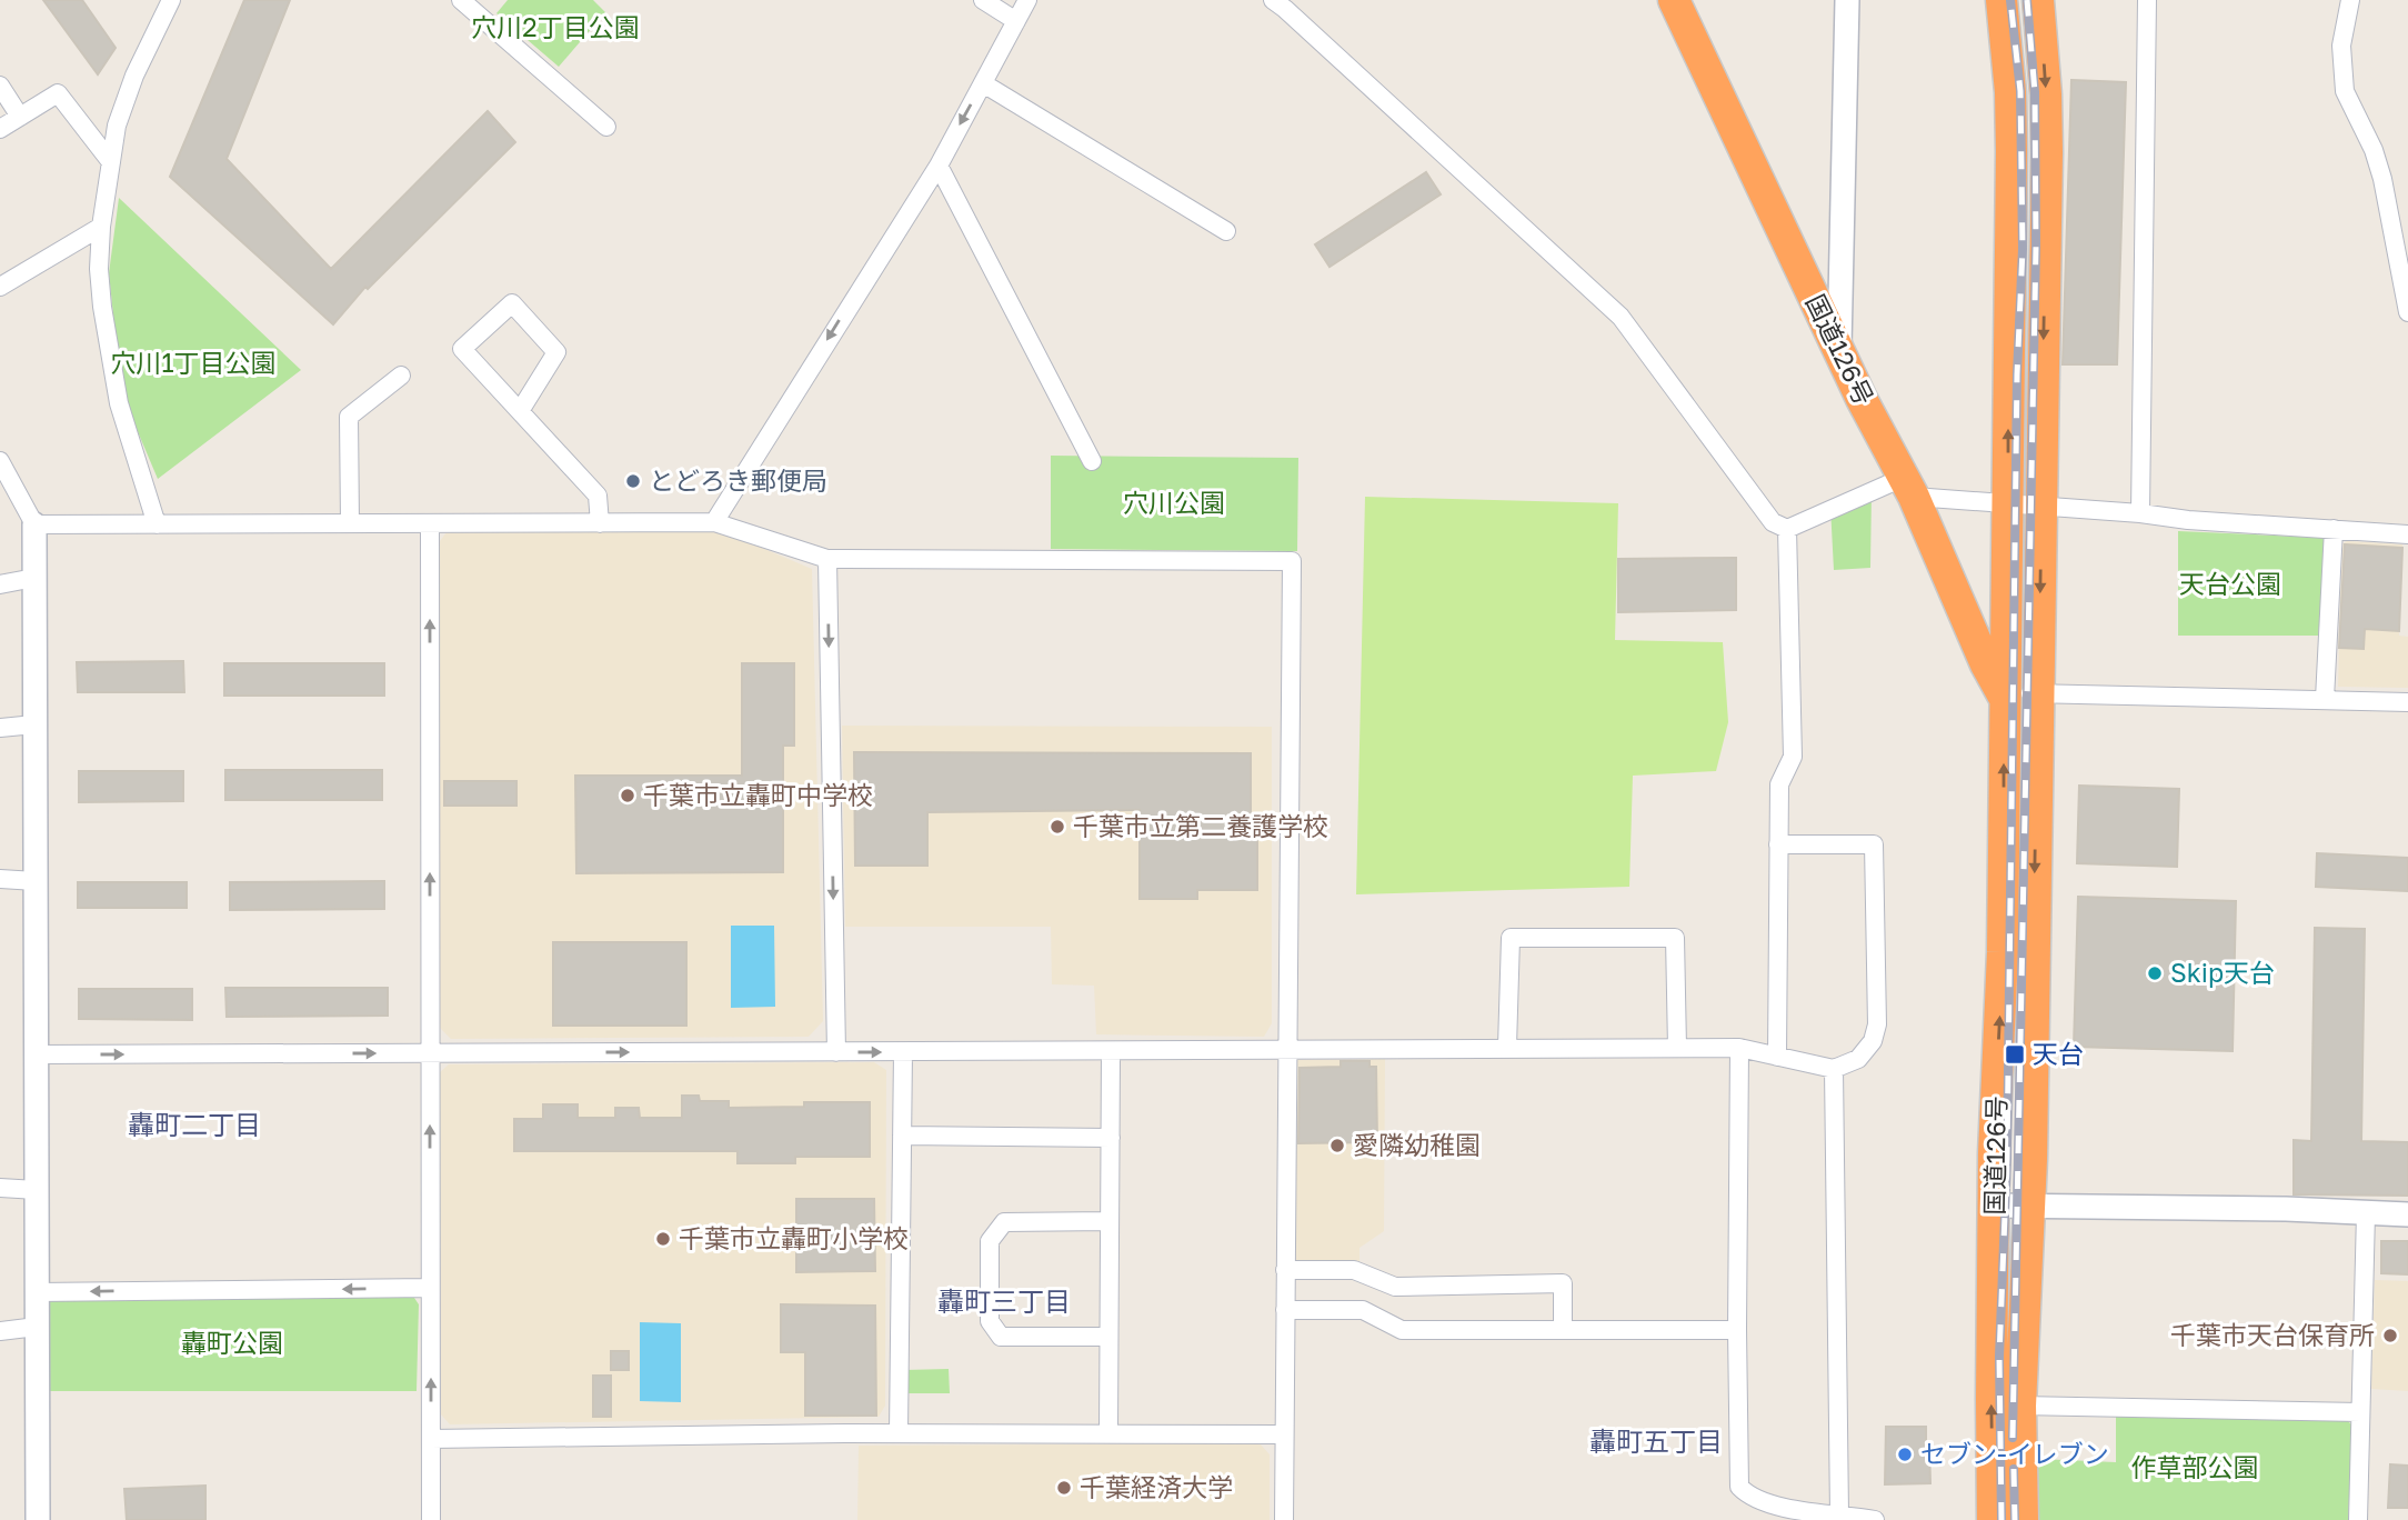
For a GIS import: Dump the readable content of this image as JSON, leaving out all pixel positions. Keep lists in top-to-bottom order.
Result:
{
  "streets": {
    "highway": ["国道126号"]
  },
  "districts": ["轟町二丁目", "轟町三丁目", "轟町五丁目"],
  "parks": [
    "穴川2丁目公園",
    "穴川1丁目公園",
    "穴川公園",
    "天台公園",
    "轟町公園",
    "作草部公園"
  ],
  "places": {
    "other": [
      "とどろき郵便局",
      "千葉市立轟町中学校",
      "千葉市立第二養護学校",
      "Skip天台",
      "愛隣幼稚園",
      "千葉市立轟町小学校",
      "千葉市天台保育所",
      "セブン-イレブン",
      "千葉経済大学"
    ],
    "transit": ["天台"]
  }
}
